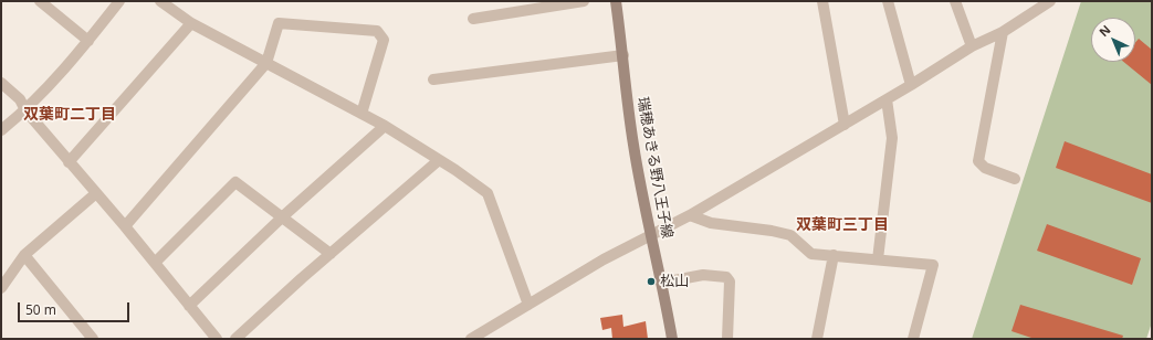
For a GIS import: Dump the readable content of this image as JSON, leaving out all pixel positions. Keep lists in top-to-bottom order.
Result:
{
  "streets": {
    "main road": ["瑞穂あきる野八王子線"]
  },
  "districts": ["双葉町二丁目", "双葉町三丁目"],
  "places": ["松山"],
  "scale_bar": "50 m",
  "north": "top left"
}
